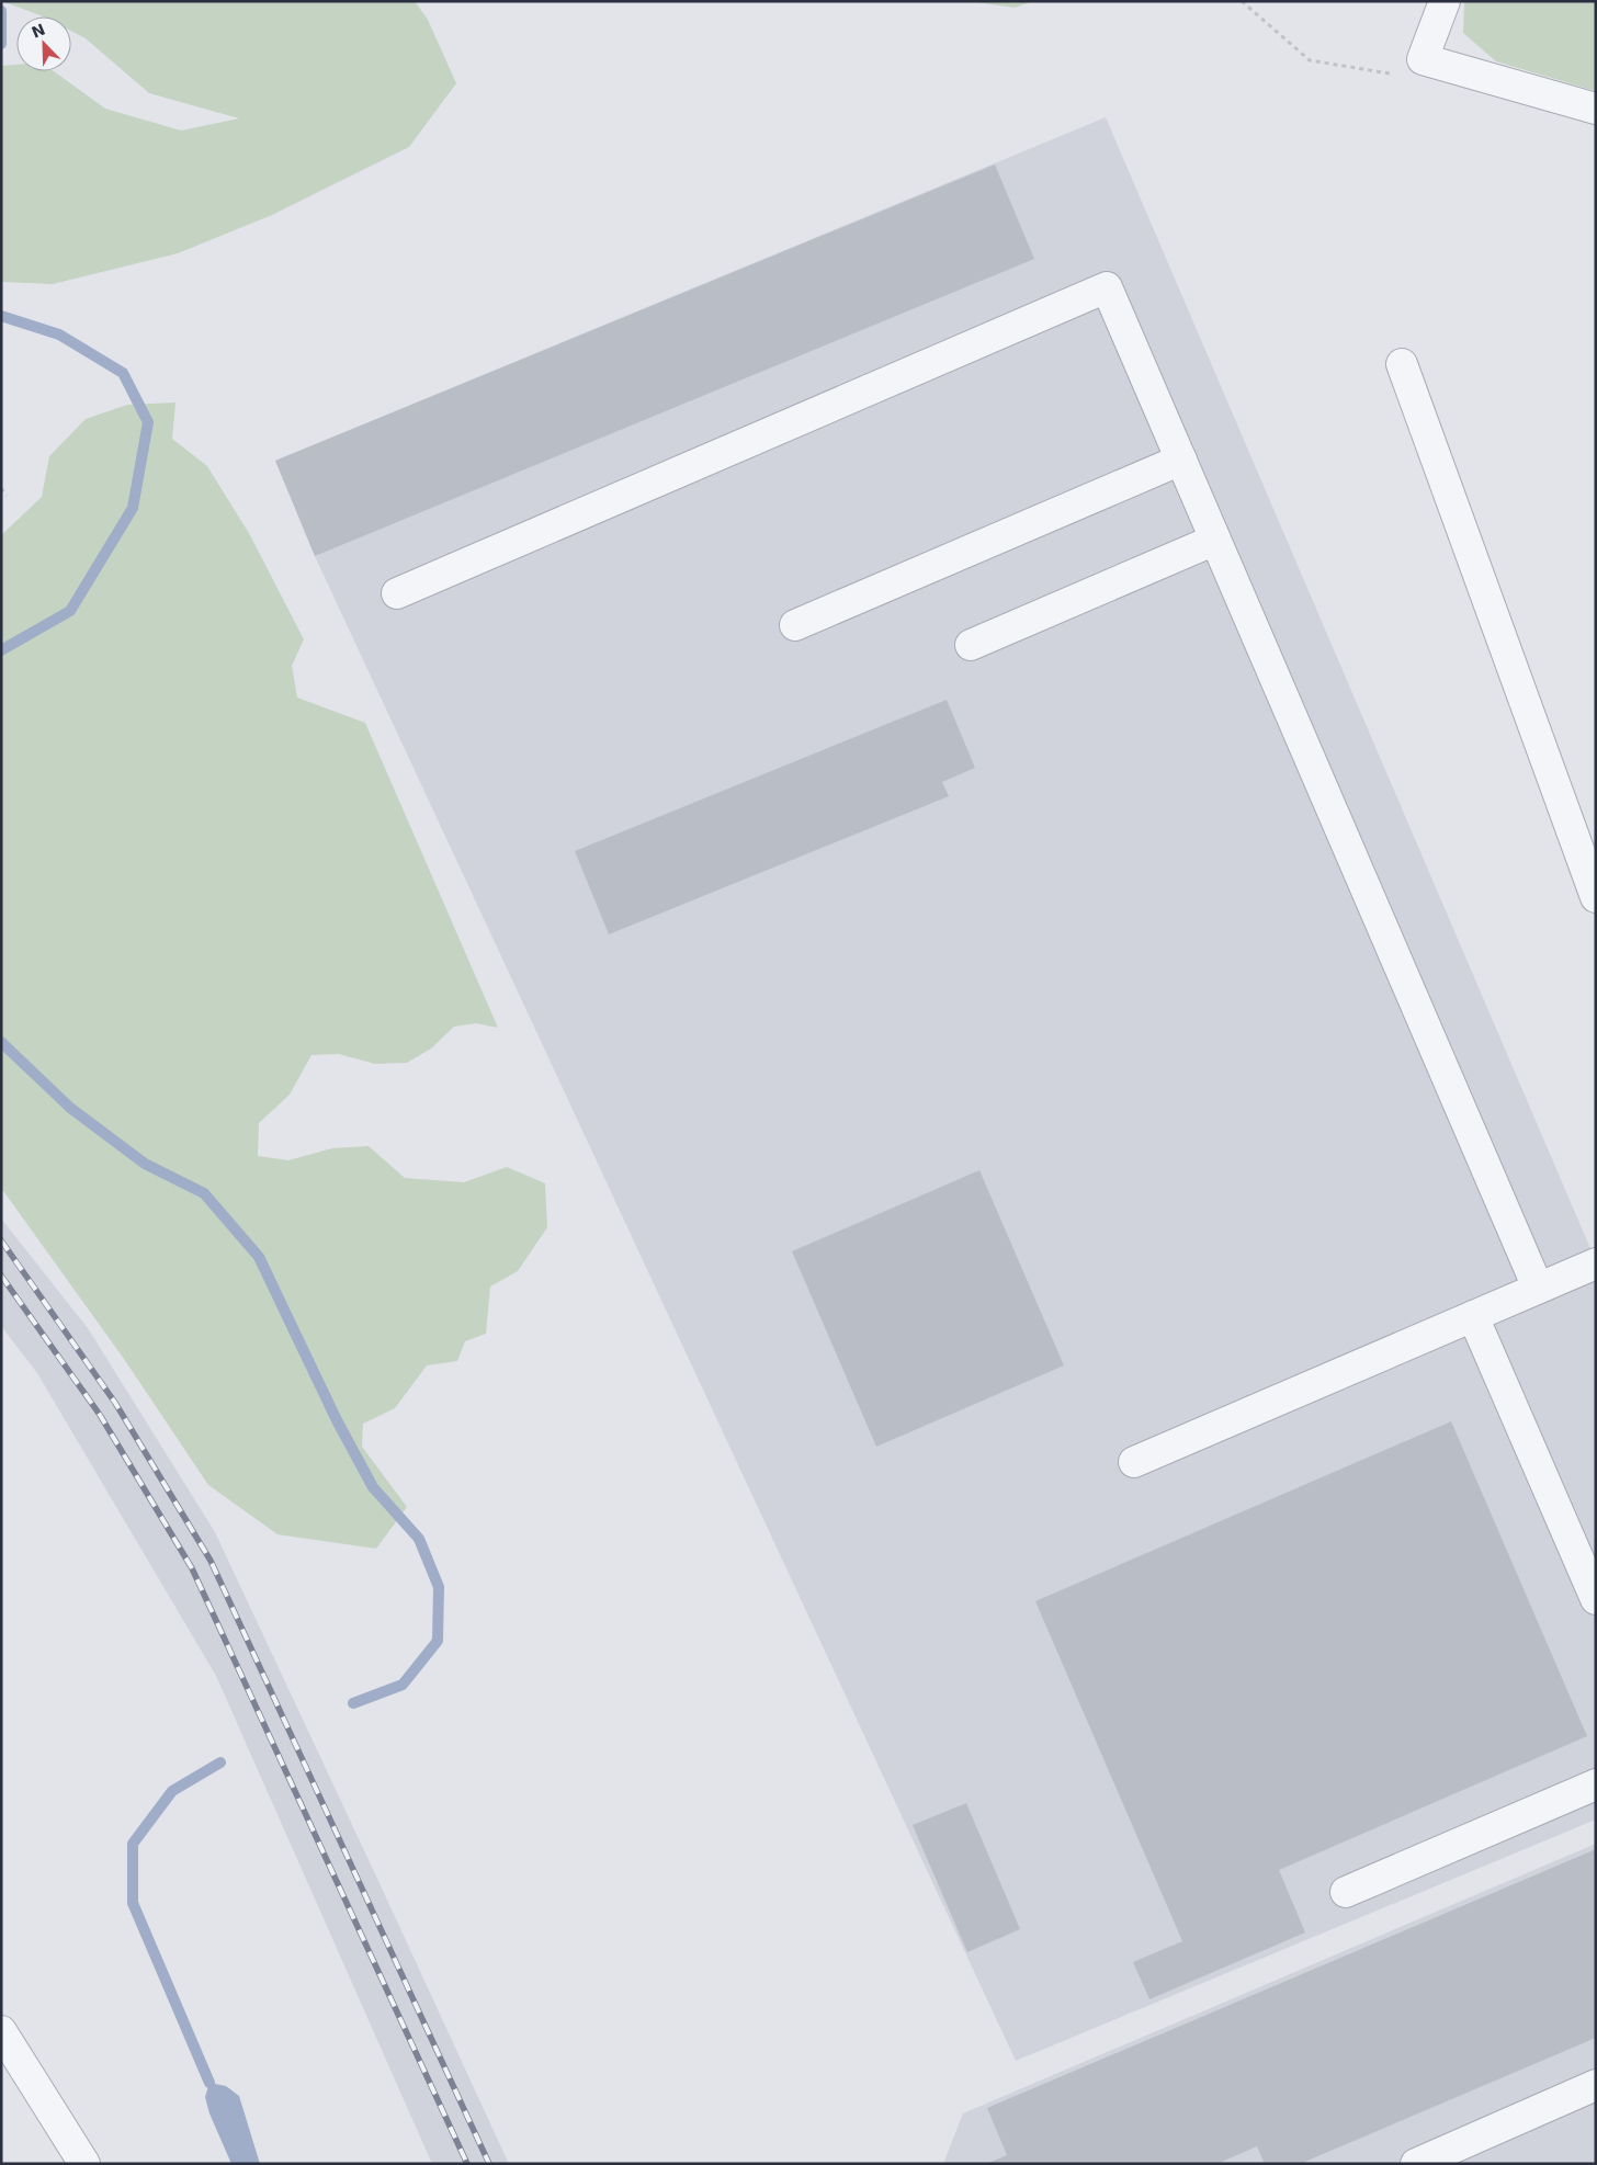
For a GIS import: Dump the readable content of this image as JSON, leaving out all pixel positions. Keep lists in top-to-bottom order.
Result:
{
  "north": "top left"
}
